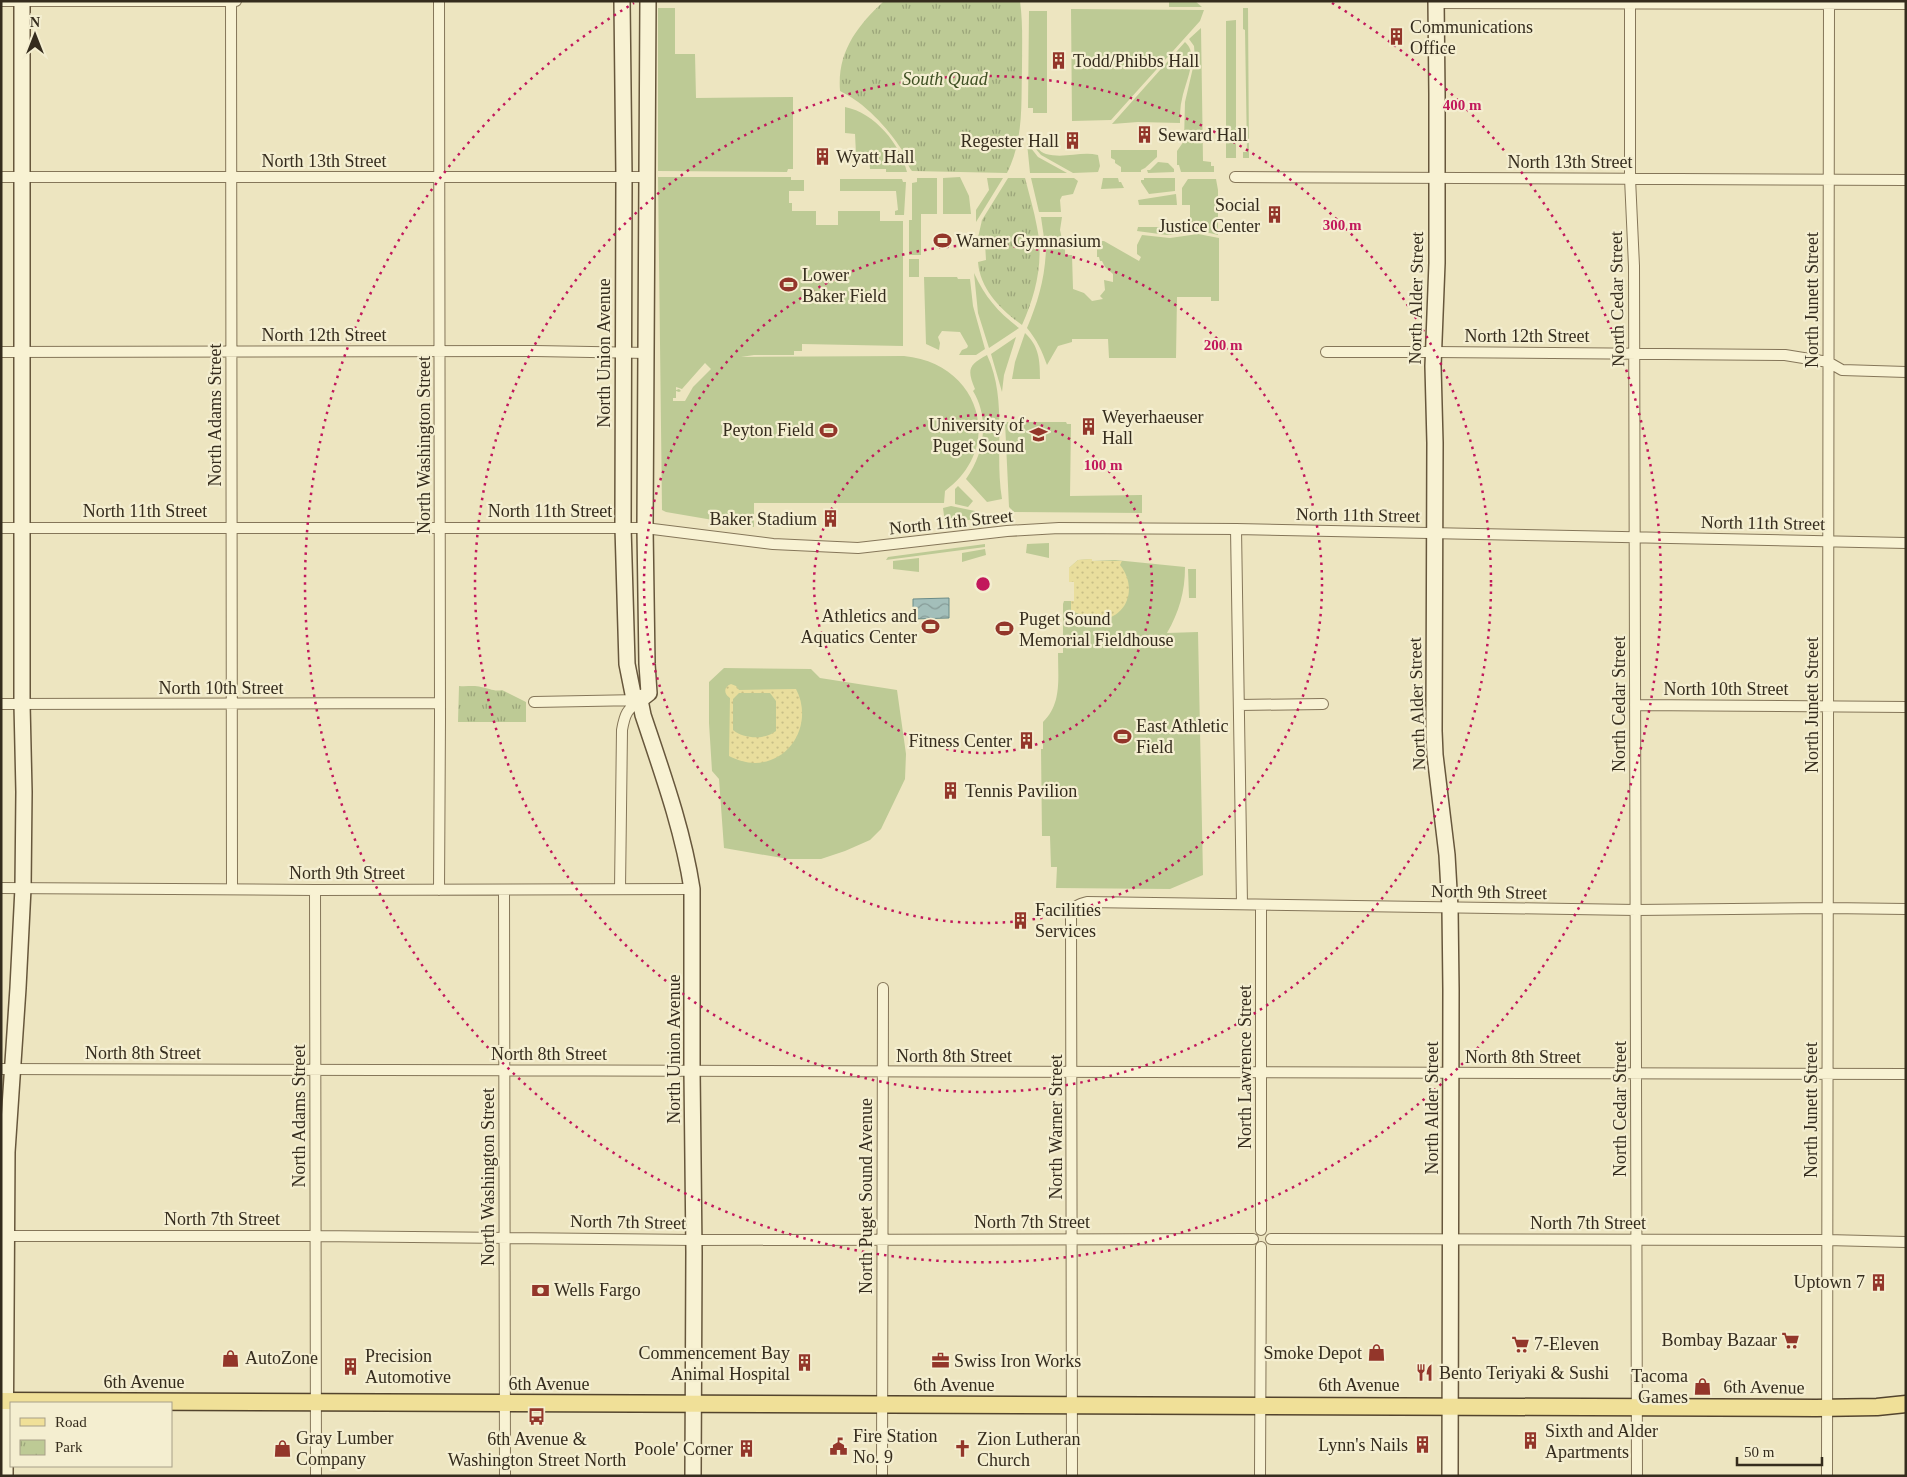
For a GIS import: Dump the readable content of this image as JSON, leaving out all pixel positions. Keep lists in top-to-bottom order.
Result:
{
  "streets": {
    "main road": ["6th Avenue"],
    "street": [
      "North 13th Street",
      "North Alder Street",
      "North Cedar Street",
      "North Junett Street",
      "North 12th Street",
      "North Union Avenue",
      "North Adams Street",
      "North Washington Street",
      "North 11th Street",
      "North 10th Street",
      "North 9th Street",
      "North 8th Street",
      "North Lawrence Street",
      "North Warner Street",
      "North Puget Sound Avenue",
      "North 7th Street"
    ]
  },
  "crossings": [
    ["North 13th Street", "North Alder Street"],
    ["North 13th Street", "North Cedar Street"],
    ["North 13th Street", "North Junett Street"],
    ["North 13th Street", "North Union Avenue"],
    ["North 13th Street", "North Adams Street"],
    ["North 13th Street", "North Washington Street"],
    ["North Alder Street", "North 12th Street"],
    ["North Alder Street", "North 11th Street"],
    ["North Alder Street", "North 9th Street"],
    ["North Alder Street", "North 8th Street"],
    ["North Alder Street", "North 7th Street"],
    ["North Alder Street", "6th Avenue"],
    ["North Cedar Street", "North 12th Street"],
    ["North Cedar Street", "North 11th Street"],
    ["North Cedar Street", "North 10th Street"],
    ["North Cedar Street", "North 9th Street"],
    ["North Cedar Street", "North 8th Street"],
    ["North Cedar Street", "North 7th Street"],
    ["North Cedar Street", "6th Avenue"],
    ["North Junett Street", "North 12th Street"],
    ["North Junett Street", "North 11th Street"],
    ["North Junett Street", "North 10th Street"],
    ["North Junett Street", "North 9th Street"],
    ["North Junett Street", "North 8th Street"],
    ["North Junett Street", "North 7th Street"],
    ["North Junett Street", "6th Avenue"],
    ["North 12th Street", "North Union Avenue"],
    ["North 12th Street", "North Adams Street"],
    ["North 12th Street", "North Washington Street"],
    ["North Union Avenue", "North 11th Street"],
    ["North Union Avenue", "North 9th Street"],
    ["North Union Avenue", "North 8th Street"],
    ["North Union Avenue", "North 7th Street"],
    ["North Union Avenue", "6th Avenue"],
    ["North Adams Street", "North 11th Street"],
    ["North Adams Street", "North 10th Street"],
    ["North Adams Street", "North 9th Street"],
    ["North Adams Street", "North 8th Street"],
    ["North Adams Street", "North 7th Street"],
    ["North Adams Street", "6th Avenue"],
    ["North Washington Street", "North 11th Street"],
    ["North Washington Street", "North 10th Street"],
    ["North Washington Street", "North 9th Street"],
    ["North Washington Street", "North 8th Street"],
    ["North Washington Street", "North 7th Street"],
    ["North Washington Street", "6th Avenue"],
    ["North 9th Street", "North Lawrence Street"],
    ["North 9th Street", "North Warner Street"],
    ["North 8th Street", "North Lawrence Street"],
    ["North 8th Street", "North Warner Street"],
    ["North 8th Street", "North Puget Sound Avenue"],
    ["North Lawrence Street", "North 7th Street"],
    ["North Warner Street", "North 7th Street"],
    ["North Warner Street", "6th Avenue"],
    ["North Puget Sound Avenue", "North 7th Street"],
    ["North Puget Sound Avenue", "6th Avenue"]
  ],
  "parks": ["South Quad"],
  "places": {
    "building": [
      "Communications Office",
      "Todd/Phibbs Hall",
      "Seward Hall",
      "Regester Hall",
      "Wyatt Hall",
      "Social Justice Center",
      "Weyerhaeuser Hall",
      "Baker Stadium",
      "Fitness Center",
      "Tennis Pavilion",
      "Facilities Services",
      "Uptown 7",
      "Commencement Bay Animal Hospital",
      "Precision Automotive",
      "Sixth and Alder Apartments",
      "Lynn's Nails",
      "Poole' Corner"
    ],
    "sports": [
      "Warner Gymnasium",
      "Lower Baker Field",
      "Peyton Field",
      "Athletics and Aquatics Center",
      "Puget Sound Memorial Fieldhouse",
      "East Athletic Field"
    ],
    "school or university": ["University of Puget Sound"],
    "bank": ["Wells Fargo"],
    "supermarket": ["Bombay Bazaar", "7-Eleven"],
    "shop": [
      "Smoke Depot",
      "AutoZone",
      "Tacoma Games",
      "Gray Lumber Company"
    ],
    "office": ["Swiss Iron Works"],
    "restaurant": ["Bento Teriyaki & Sushi"],
    "bus stop": ["6th Avenue & Washington Street North"],
    "public building": ["Fire Station No. 9"],
    "church": ["Zion Lutheran Church"]
  },
  "legend": ["Road", "Park"],
  "scale_bar": "50 m",
  "north": "top",
  "rings": [
    "400 m",
    "300 m",
    "200 m",
    "100 m"
  ]
}
